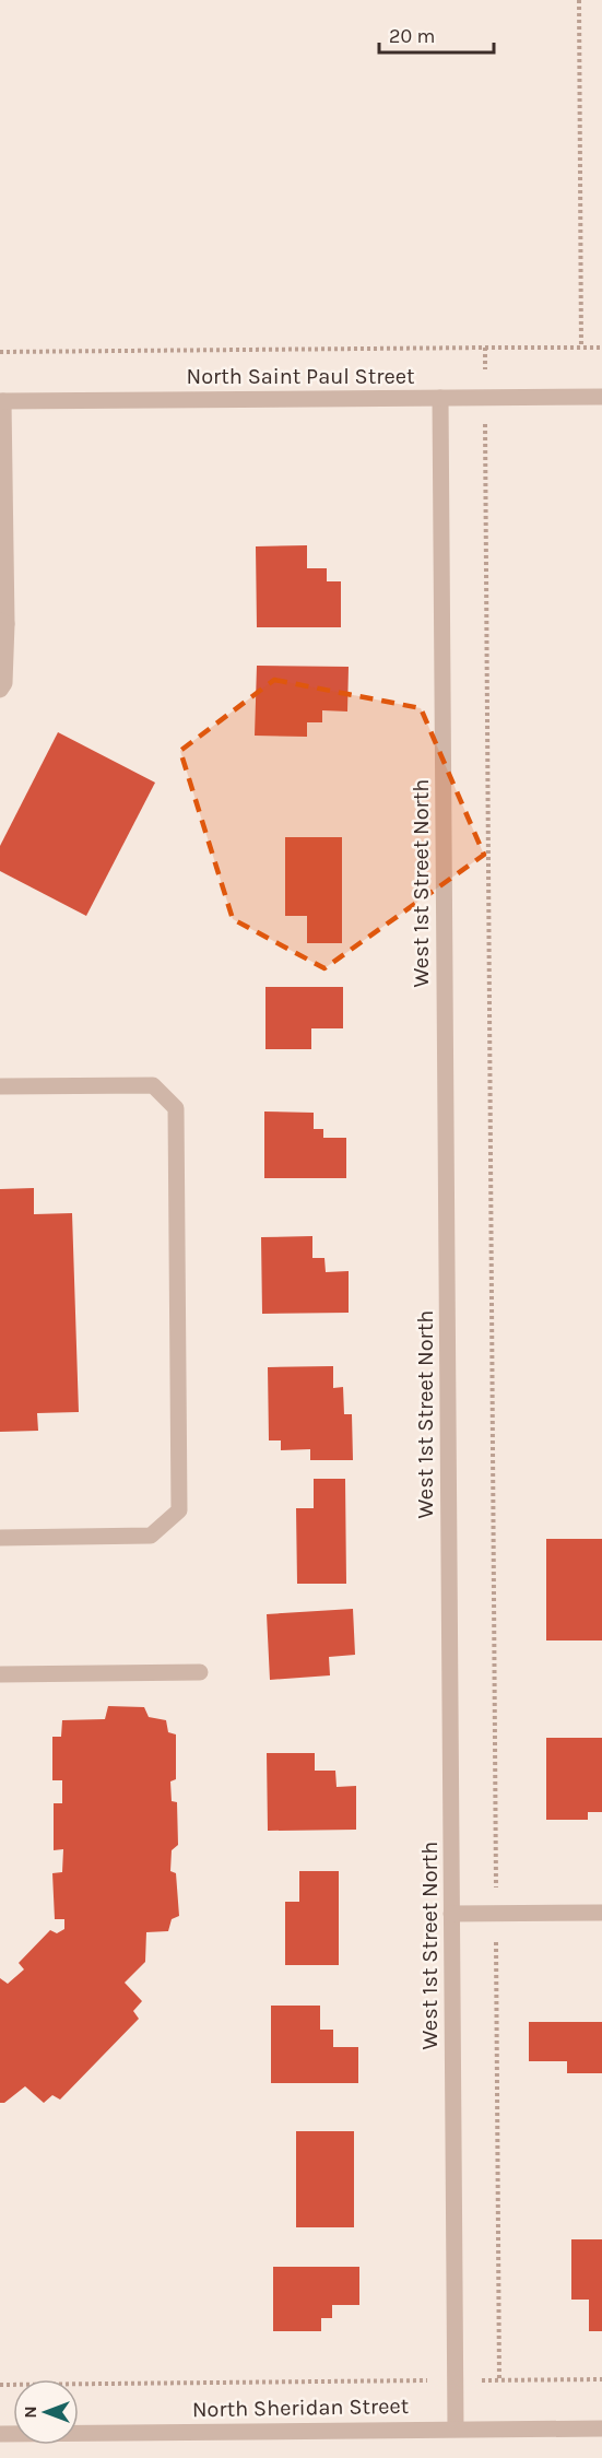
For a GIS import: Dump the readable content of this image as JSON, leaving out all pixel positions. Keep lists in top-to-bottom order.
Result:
{
  "streets": {
    "street": ["North Saint Paul Street", "West 1st Street North", "North Sheridan Street"]
  },
  "crossings": [
    ["North Saint Paul Street", "West 1st Street North"],
    ["West 1st Street North", "North Sheridan Street"]
  ],
  "scale_bar": "20 m",
  "north": "left"
}
